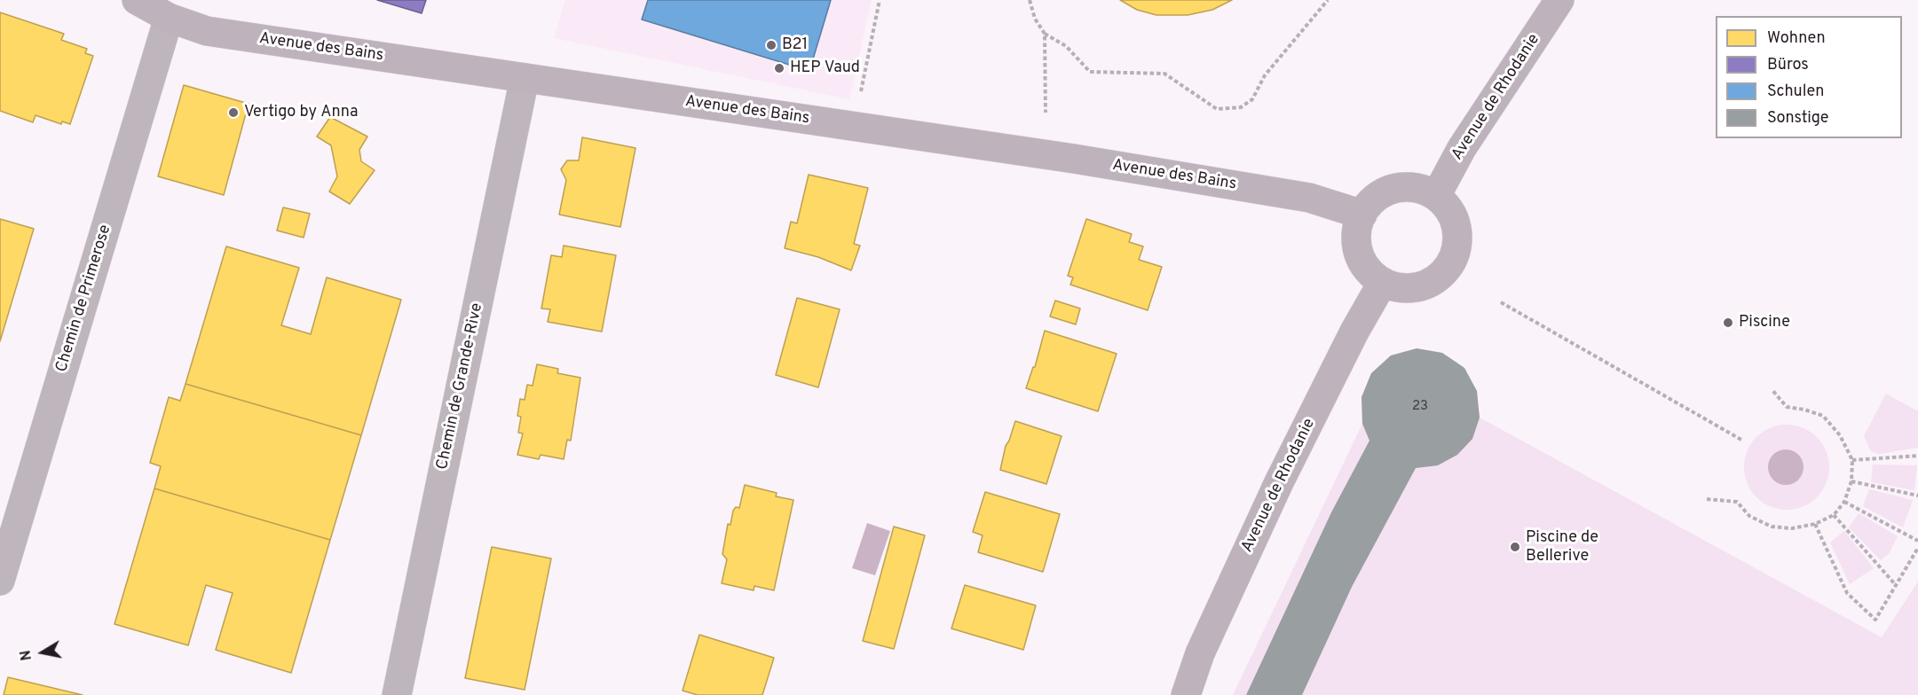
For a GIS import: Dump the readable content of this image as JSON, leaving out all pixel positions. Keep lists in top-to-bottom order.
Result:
{
  "streets": {
    "street": [
      "Avenue des Bains",
      "Avenue de Rhodanie",
      "Chemin de Primerose",
      "Chemin de Grande-Rive"
    ]
  },
  "crossings": [
    ["Avenue des Bains", "Avenue de Rhodanie"],
    ["Avenue des Bains", "Chemin de Primerose"],
    ["Avenue des Bains", "Chemin de Grande-Rive"]
  ],
  "places": [
    "B21",
    "HEP Vaud",
    "Vertigo by Anna",
    "Piscine",
    "Piscine de Bellerive"
  ],
  "house_numbers": ["23"],
  "legend": [
    "Wohnen",
    "Büros",
    "Schulen",
    "Sonstige"
  ],
  "north": "left"
}
